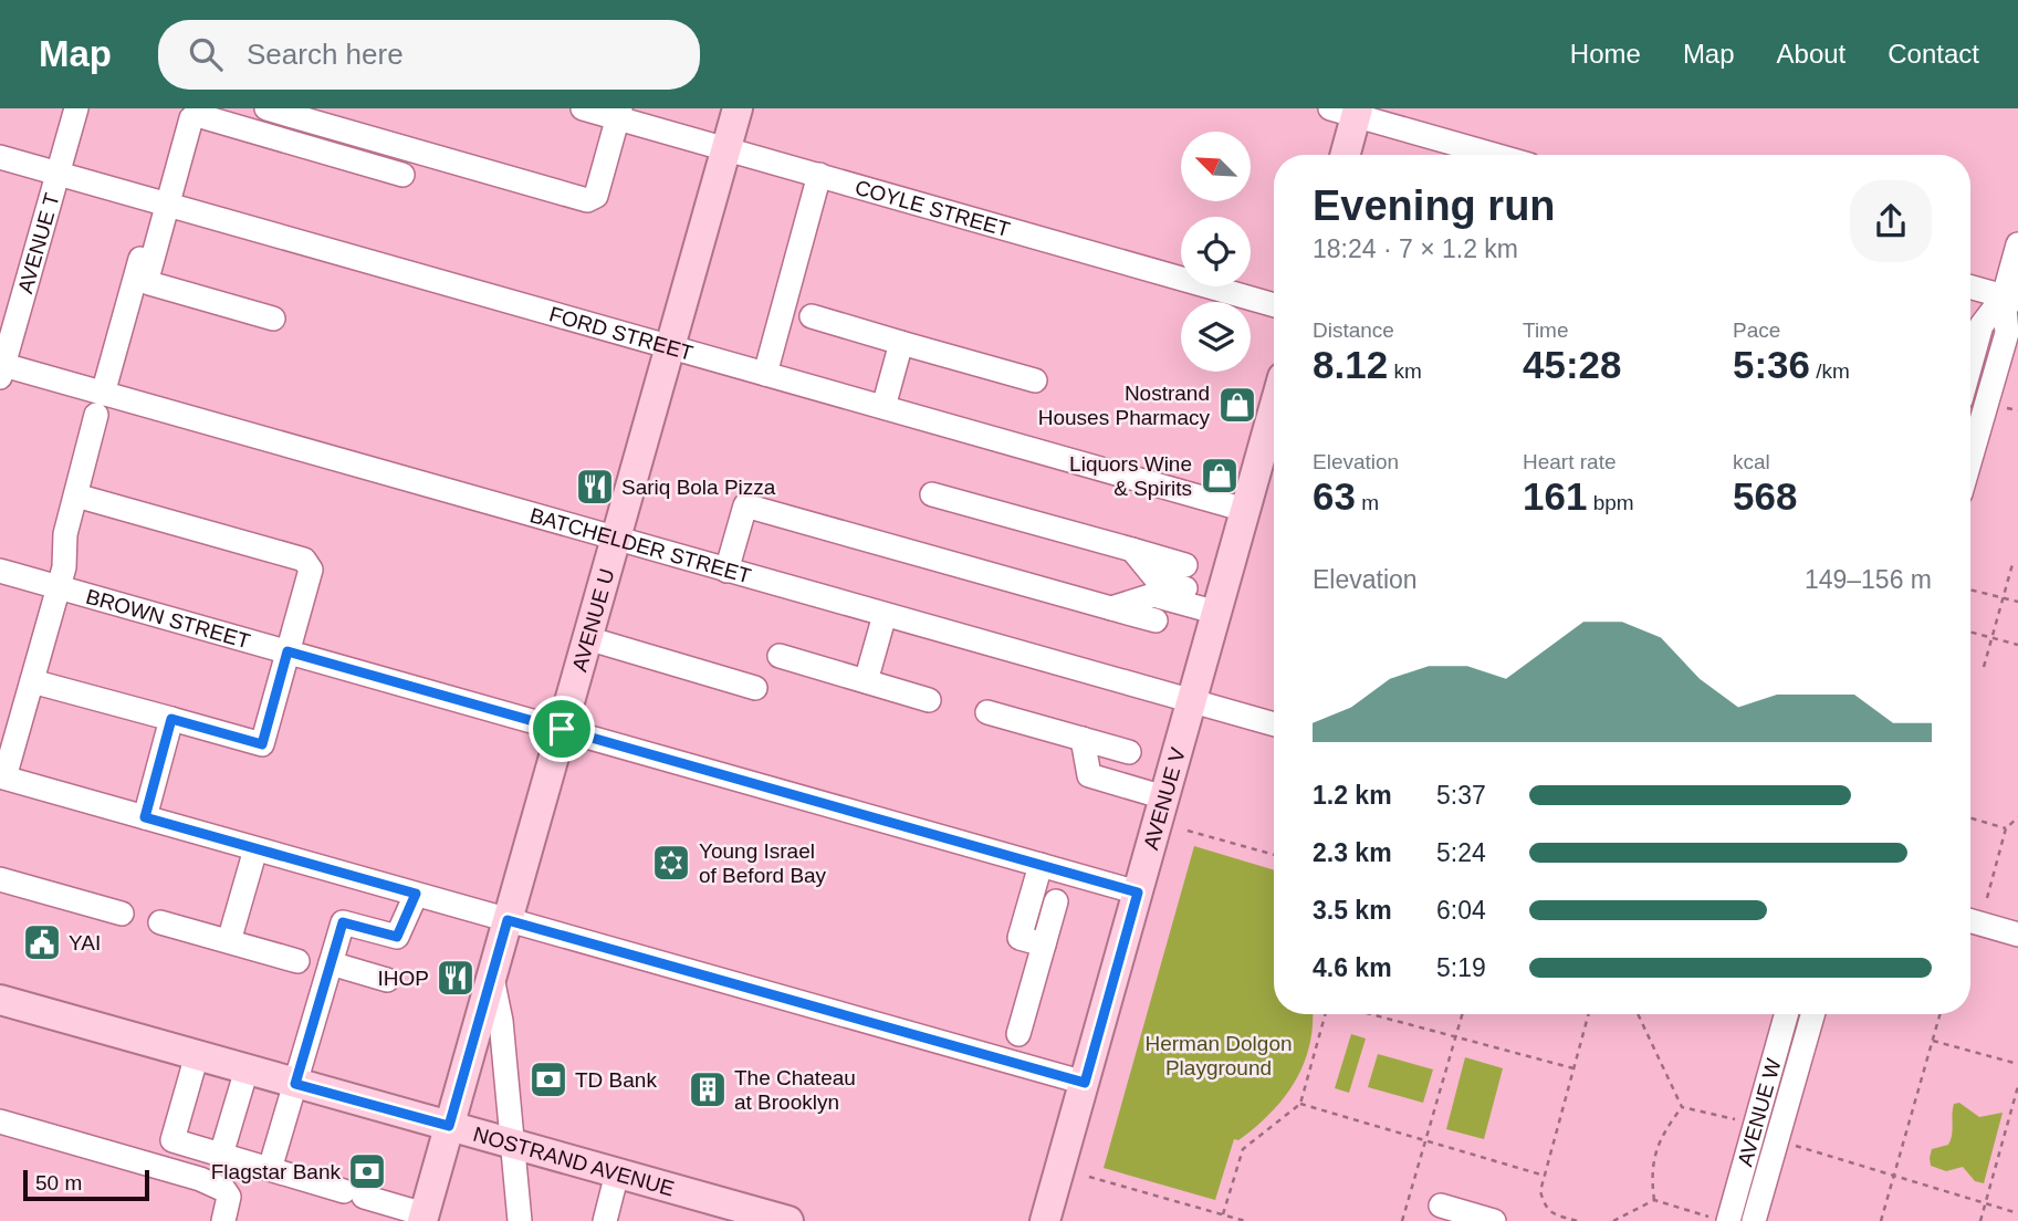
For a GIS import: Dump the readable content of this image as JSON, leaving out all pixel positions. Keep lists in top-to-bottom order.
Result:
{
  "streets": {
    "main road": ["AVENUE U", "AVENUE V", "NOSTRAND AVENUE"],
    "street": [
      "COYLE STREET",
      "AVENUE T",
      "FORD STREET",
      "BATCHELDER STREET",
      "BROWN STREET",
      "AVENUE W"
    ]
  },
  "crossings": [
    ["COYLE STREET", "AVENUE U"],
    ["AVENUE T", "FORD STREET"],
    ["AVENUE T", "BATCHELDER STREET"],
    ["FORD STREET", "AVENUE U"],
    ["FORD STREET", "AVENUE V"],
    ["BATCHELDER STREET", "AVENUE U"],
    ["BATCHELDER STREET", "AVENUE V"],
    ["BROWN STREET", "AVENUE U"],
    ["BROWN STREET", "AVENUE V"],
    ["AVENUE U", "NOSTRAND AVENUE"]
  ],
  "parks": ["Herman Dolgon Playground"],
  "places": {
    "shop": ["Nostrand Houses Pharmacy", "Liquors Wine & Spirits"],
    "restaurant": ["Sariq Bola Pizza", "IHOP"],
    "synagogue": ["Young Israel of Beford Bay"],
    "public building": ["YAI"],
    "bank": ["TD Bank", "Flagstar Bank"],
    "building": ["The Chateau at Brooklyn"]
  },
  "scale_bar": "50 m",
  "north": "top left",
  "page": {
    "header": "Map",
    "search": "Search here",
    "nav": [
      "Home",
      "Map",
      "About",
      "Contact"
    ],
    "heading": ["Evening run", "18:24 · 7 × 1.2 km"],
    "stats": [
      ["Distance", "8.12 km"],
      ["Time", "45:28"],
      ["Pace", "5:36 /km"],
      ["Elevation", "63 m"],
      ["Heart rate", "161 bpm"],
      ["kcal", "568"]
    ],
    "chart": ["Elevation", "149–156 m"],
    "list": [
      {
        "name": "1.2 km",
        "note": "5:37"
      },
      {
        "name": "2.3 km",
        "note": "5:24"
      },
      {
        "name": "3.5 km",
        "note": "6:04"
      },
      {
        "name": "4.6 km",
        "note": "5:19"
      }
    ],
    "scale": "50 m"
  }
}
